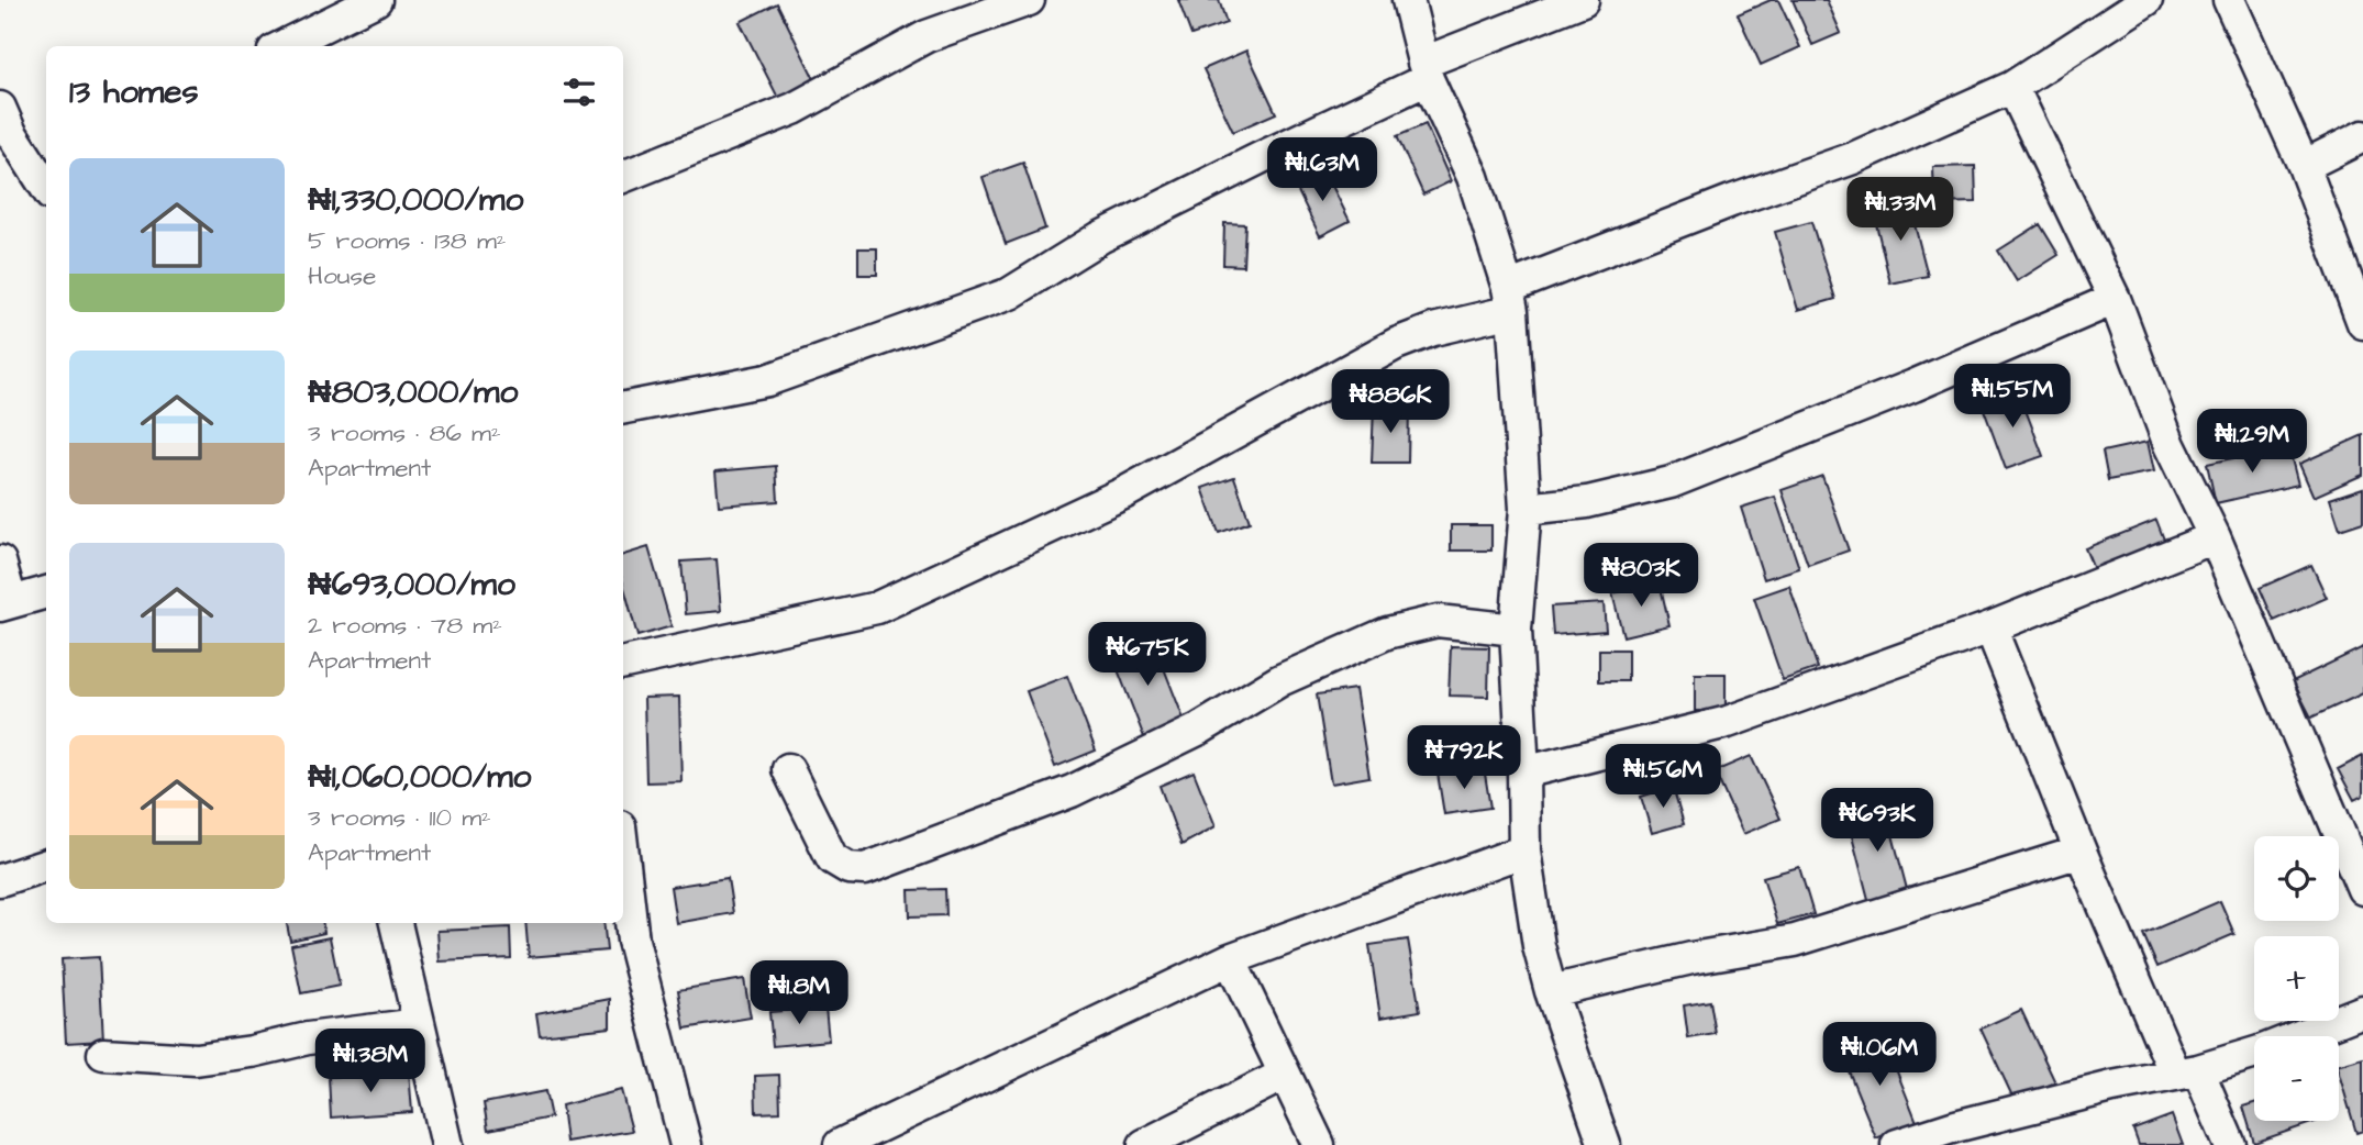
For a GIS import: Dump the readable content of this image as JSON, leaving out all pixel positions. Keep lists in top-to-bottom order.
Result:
{
  "page": {
    "heading": "13 homes",
    "price": [
      "₦1.63M",
      "₦1.33M",
      "₦1.55M",
      "₦886K",
      "₦1.29M",
      "₦803K",
      "₦675K",
      "₦792K",
      "₦1.56M",
      "₦693K",
      "₦1.8M",
      "₦1.06M",
      "₦1.38M"
    ],
    "list": [
      {
        "name": "₦1,330,000/mo",
        "note": "5 rooms · 138 m² · House"
      },
      {
        "name": "₦803,000/mo",
        "note": "3 rooms · 86 m² · Apartment"
      },
      {
        "name": "₦693,000/mo",
        "note": "2 rooms · 78 m² · Apartment"
      },
      {
        "name": "₦1,060,000/mo",
        "note": "3 rooms · 110 m² · Apartment"
      }
    ],
    "map_buttons": ["+", "−"]
  }
}
